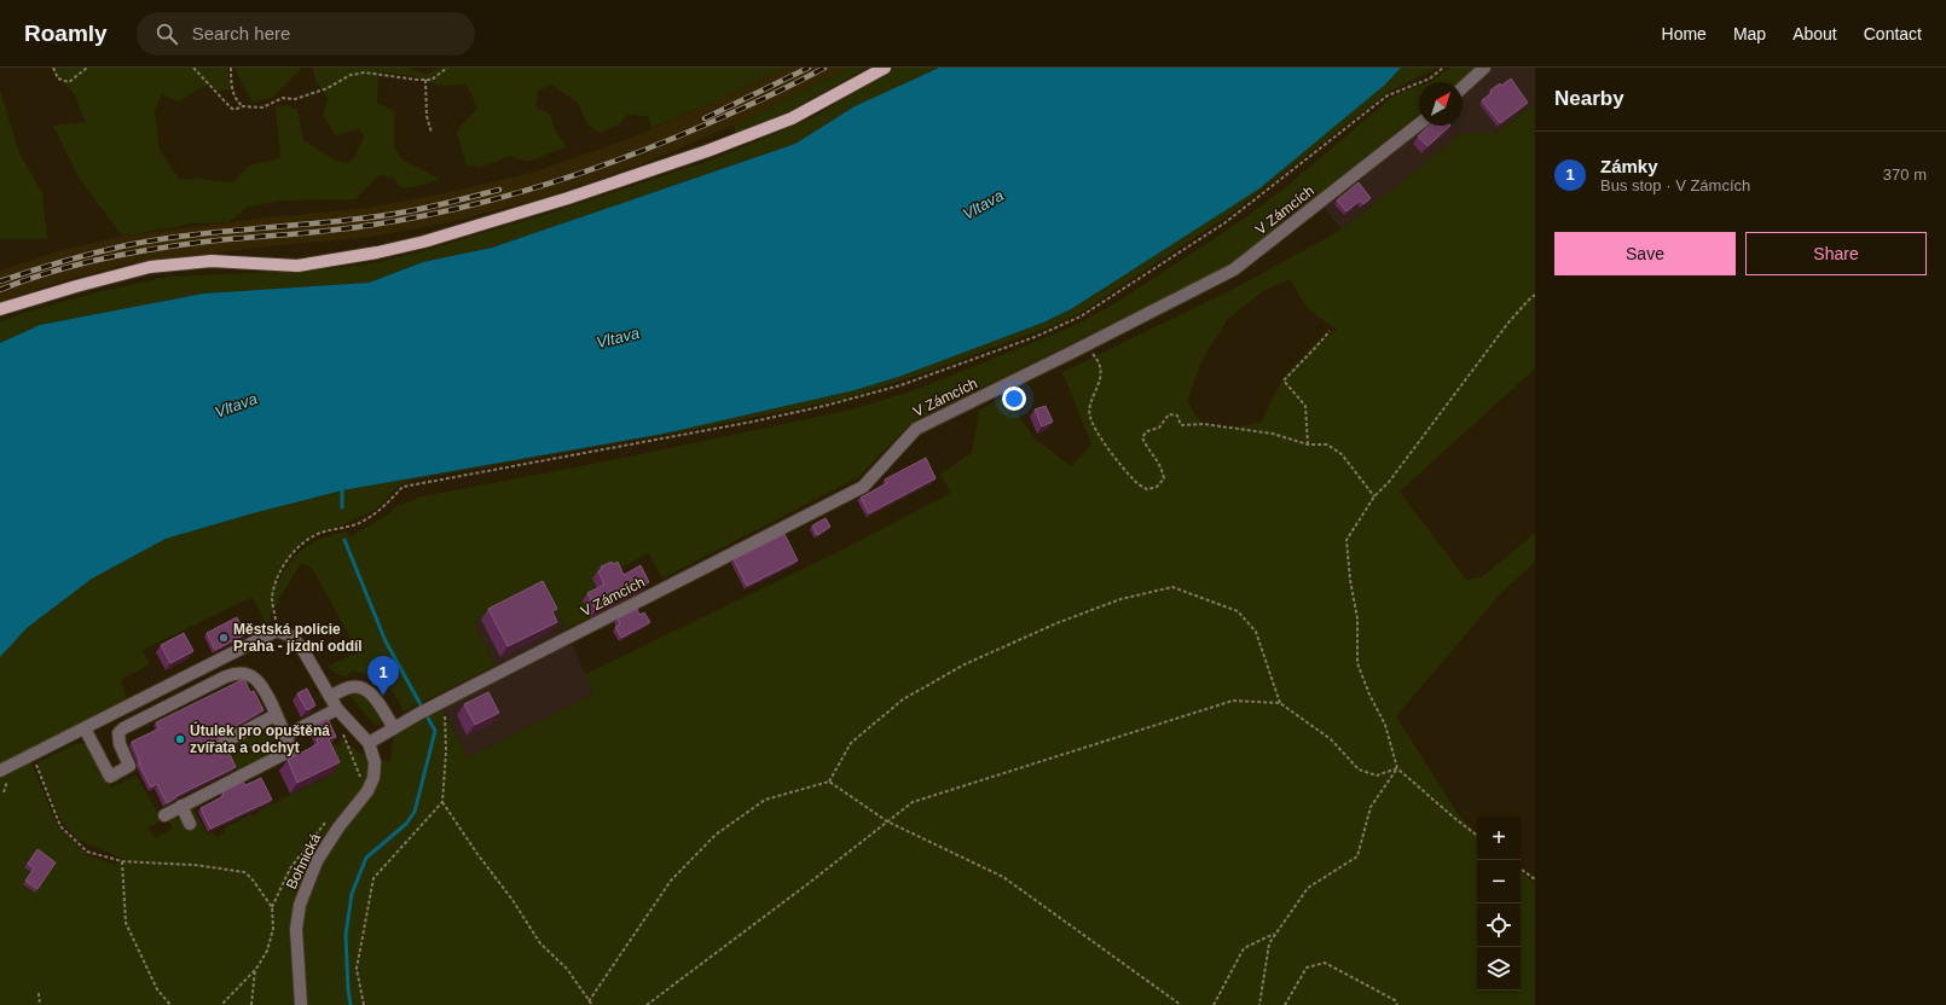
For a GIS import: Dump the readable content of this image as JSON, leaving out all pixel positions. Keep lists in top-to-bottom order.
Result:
{
  "streets": {
    "street": ["V Zámcích", "Bohnická"]
  },
  "crossings": [
    ["V Zámcích", "Bohnická"]
  ],
  "water": ["Vltava"],
  "places": ["Městská policie Praha - jízdní oddíl", "Útulek pro opuštěná zvířata a odchyt"],
  "north": "top right",
  "page": {
    "header": "Roamly",
    "search": "Search here",
    "nav": [
      "Home",
      "Map",
      "About",
      "Contact"
    ],
    "heading": "Nearby",
    "list": [
      {
        "mark": "1",
        "name": "Zámky",
        "note": "Bus stop · V Zámcích",
        "value": "370 m"
      }
    ],
    "buttons": ["Save", "Share"],
    "pins": "1",
    "map_buttons": ["+", "−"]
  }
}
